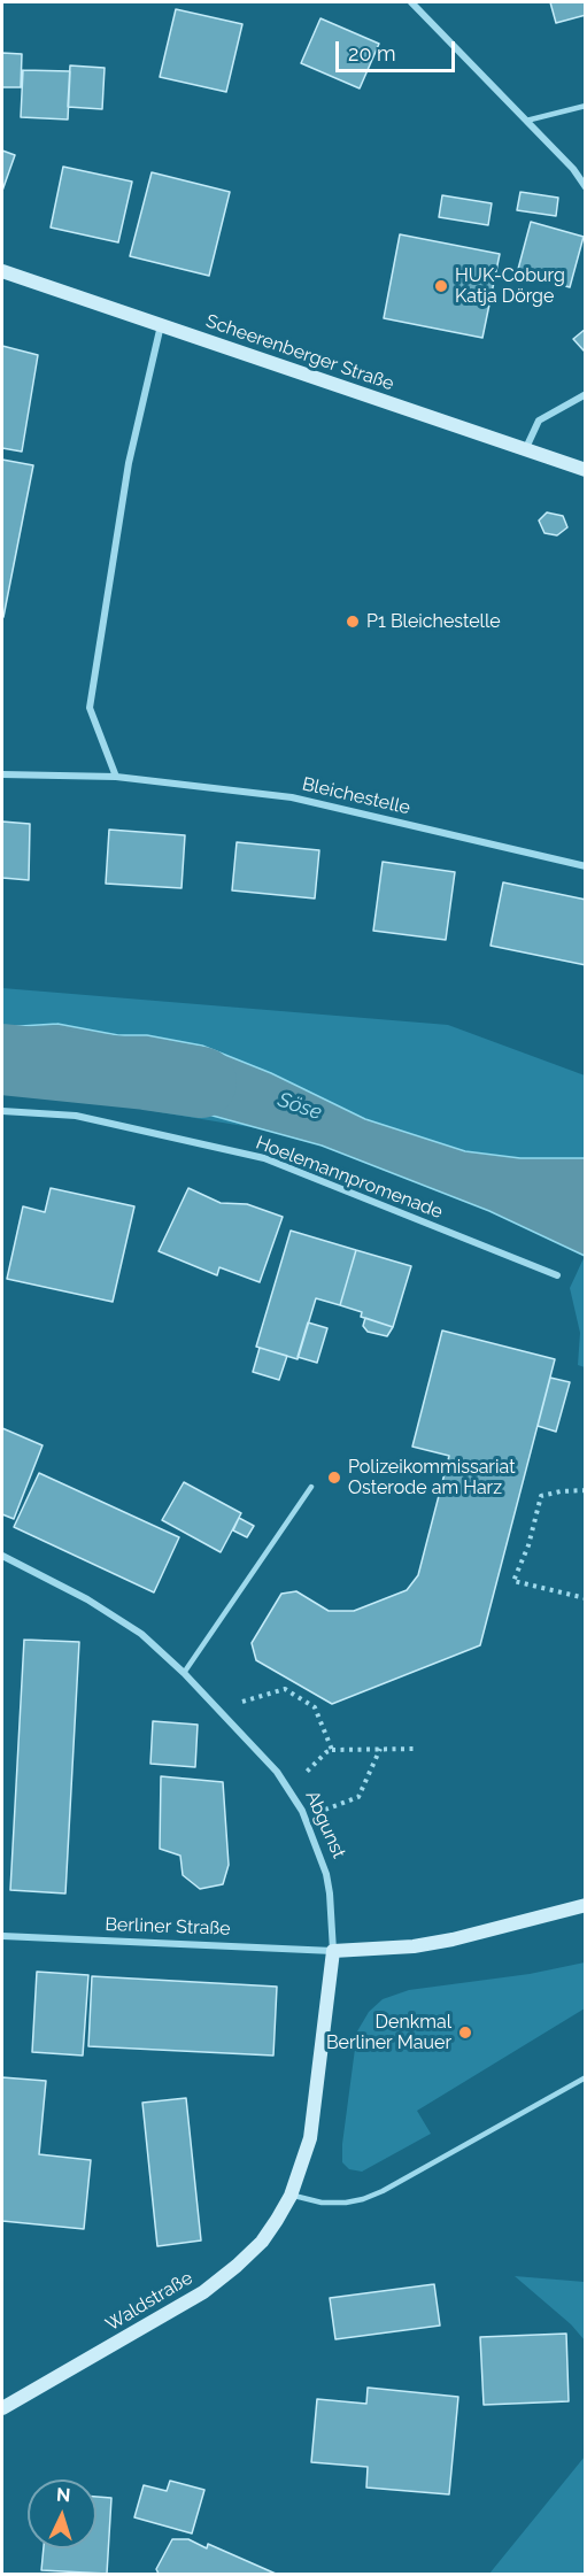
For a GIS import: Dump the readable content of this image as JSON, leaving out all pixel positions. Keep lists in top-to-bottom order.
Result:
{
  "streets": {
    "street": [
      "Scheerenberger Straße",
      "Bleichestelle",
      "Hoelemannpromenade",
      "Abgunst",
      "Berliner Straße",
      "Waldstraße"
    ]
  },
  "crossings": [
    ["Abgunst", "Berliner Straße"],
    ["Abgunst", "Waldstraße"],
    ["Berliner Straße", "Waldstraße"]
  ],
  "water": ["Söse"],
  "places": [
    "HUK-Coburg Katja Dörge",
    "P1 Bleichestelle",
    "Polizeikommissariat Osterode am Harz",
    "Denkmal Berliner Mauer"
  ],
  "scale_bar": "20 m",
  "north": "top"
}
